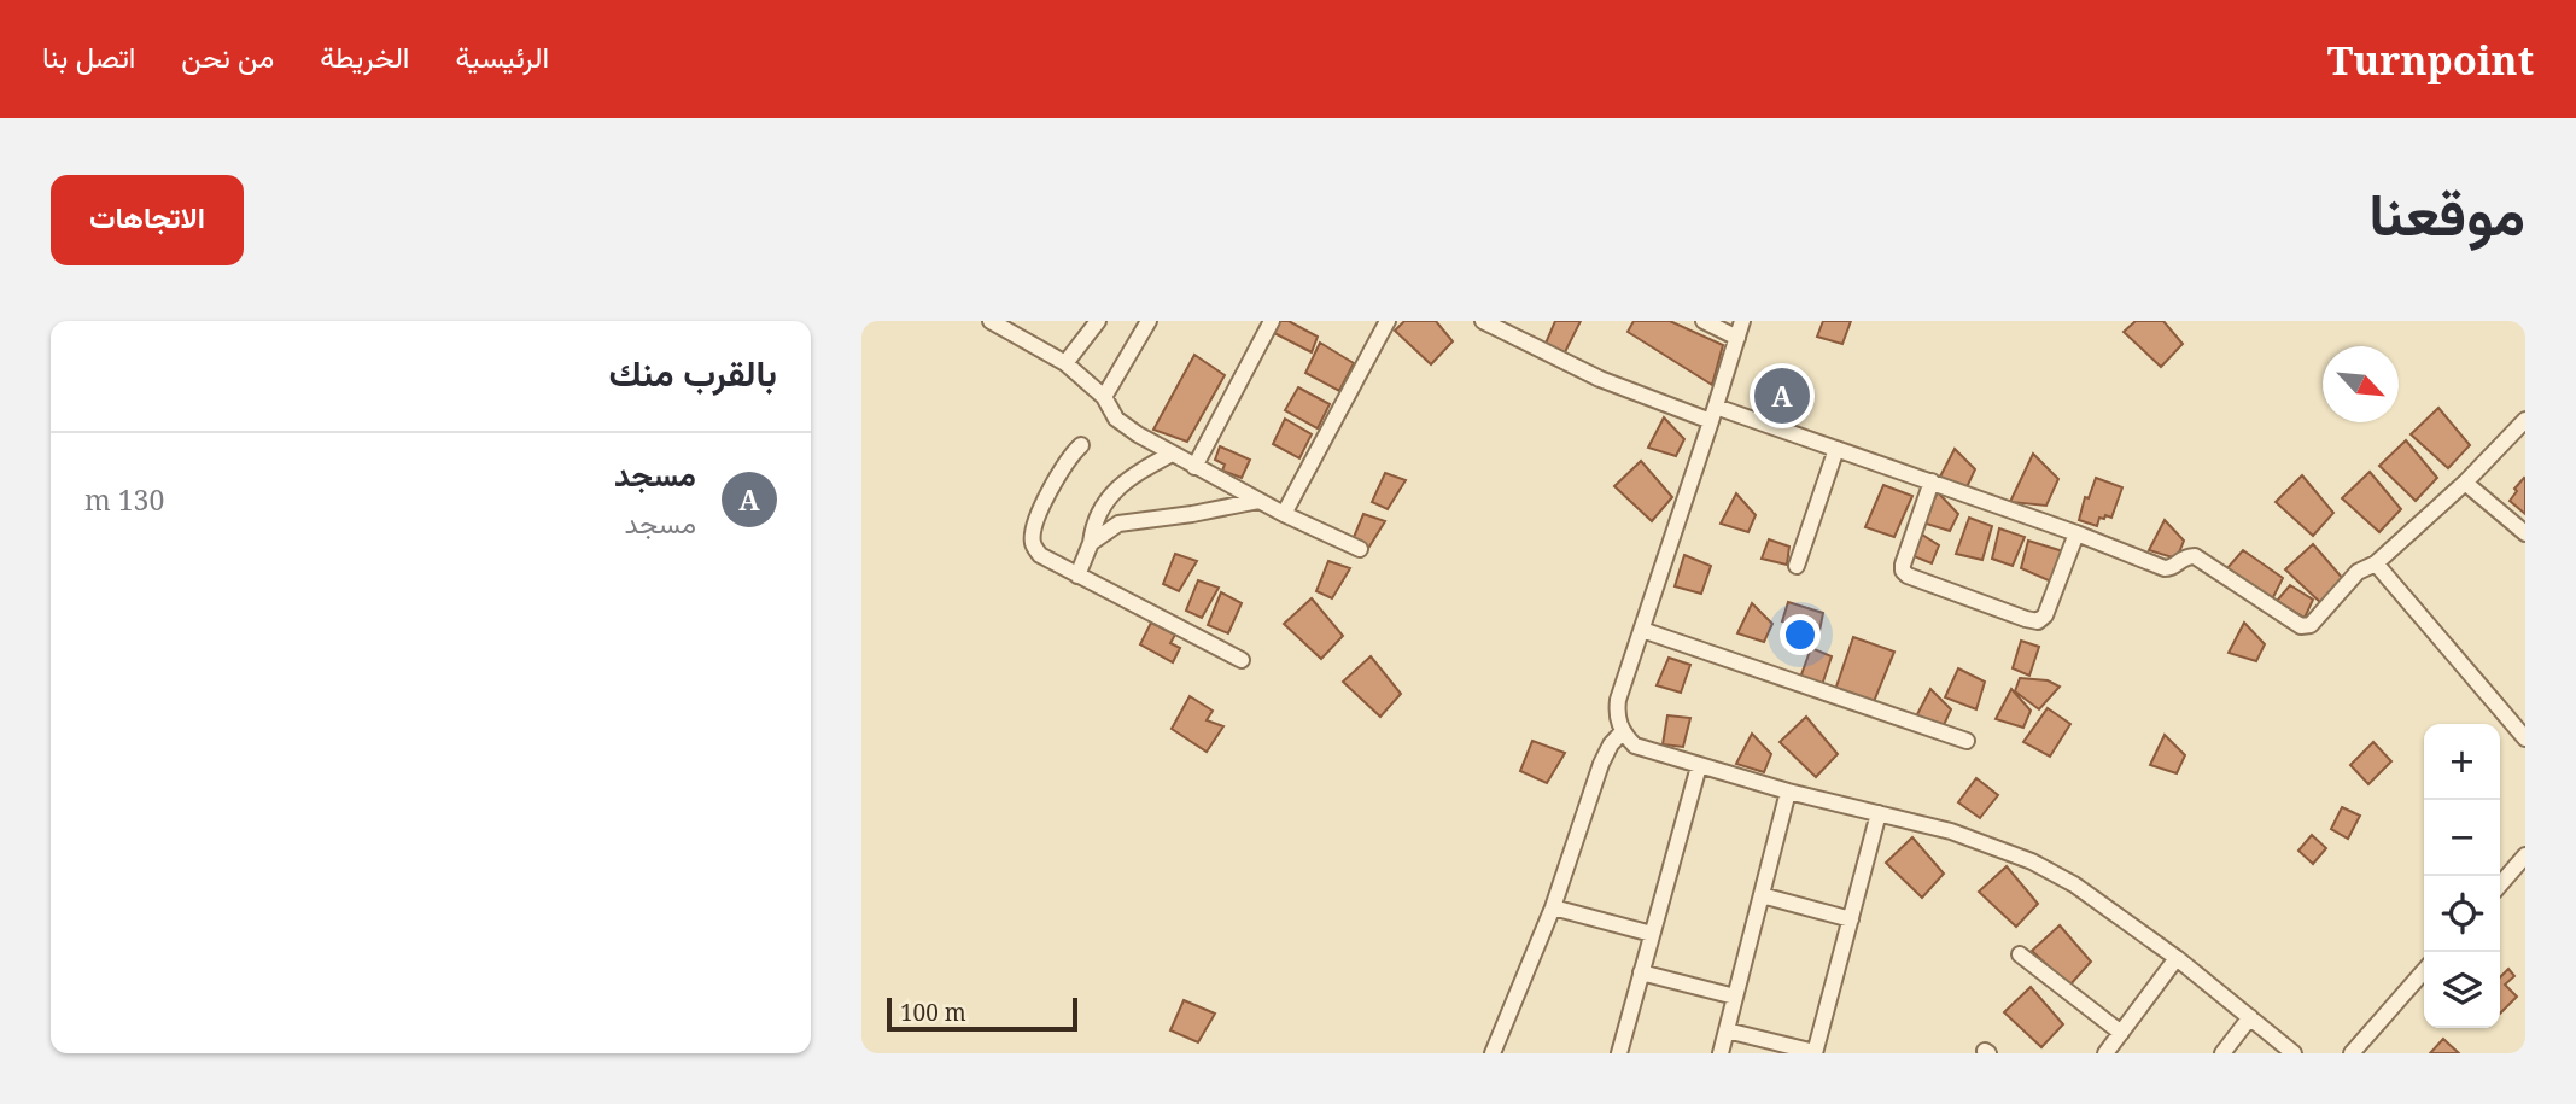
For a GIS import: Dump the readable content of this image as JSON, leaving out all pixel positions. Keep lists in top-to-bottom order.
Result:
{
  "scale_bar": "100 m",
  "north": "bottom right",
  "page": {
    "header": "Turnpoint",
    "nav": [
      "الرئيسية",
      "الخريطة",
      "من نحن",
      "اتصل بنا"
    ],
    "title": "موقعنا",
    "buttons": "الاتجاهات",
    "heading": "بالقرب منك",
    "pins": "A",
    "list": [
      {
        "mark": "A",
        "name": "مسجد",
        "note": "مسجد",
        "value": "130 m"
      }
    ],
    "map_buttons": ["+", "−"],
    "scale": "100 m"
  }
}
